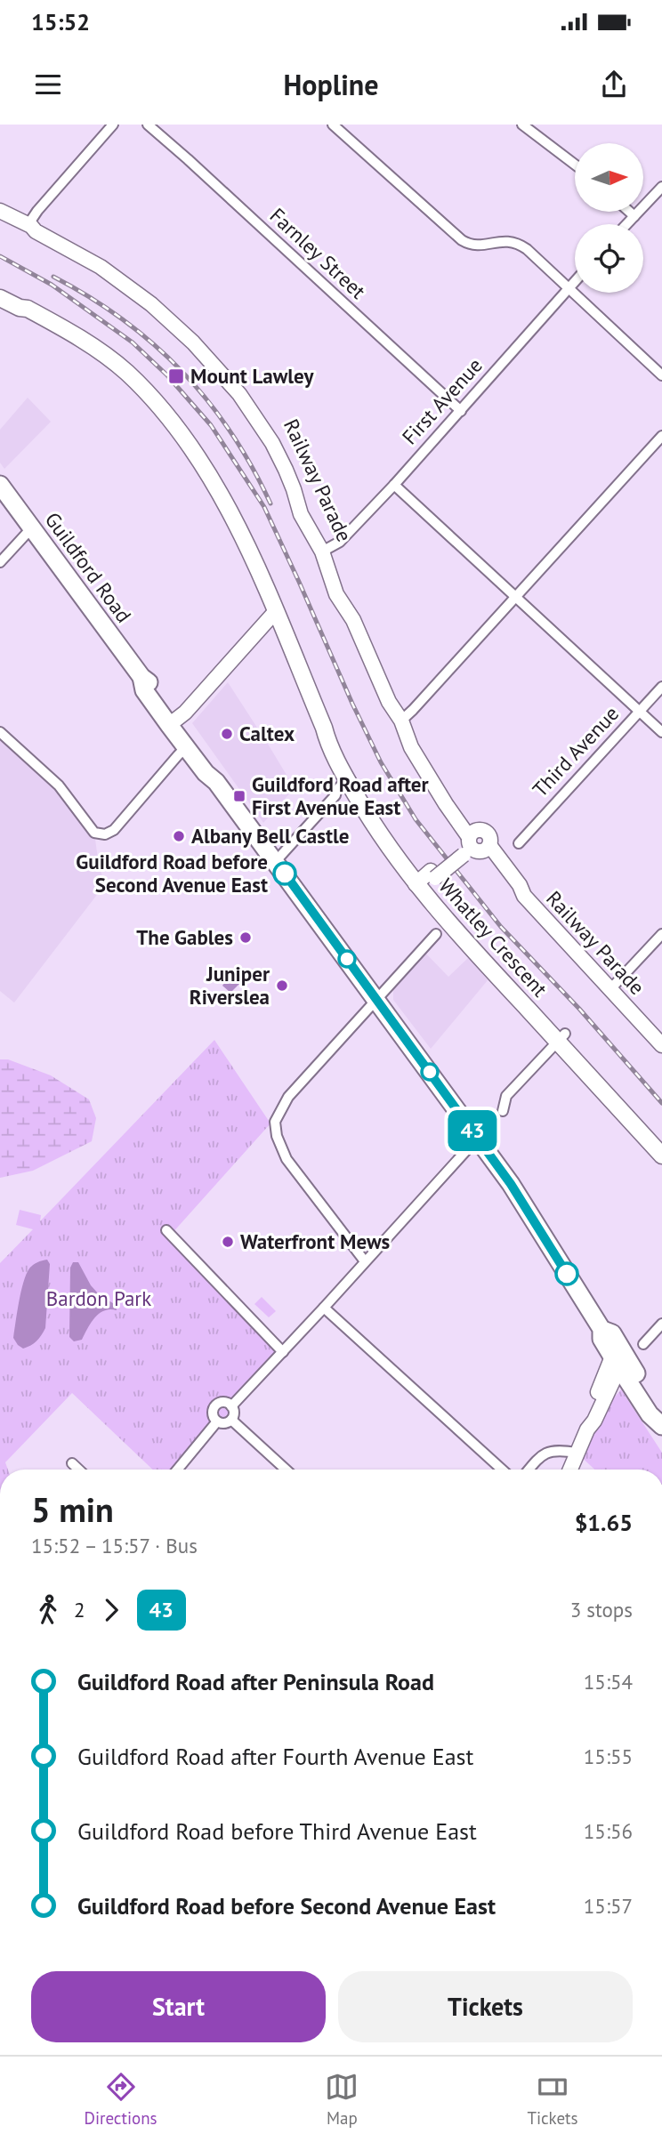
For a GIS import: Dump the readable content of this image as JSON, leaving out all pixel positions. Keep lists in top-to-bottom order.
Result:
{
  "streets": {
    "highway": ["Guildford Road"],
    "main road": ["Whatley Crescent"],
    "street": [
      "Farnley Street",
      "First Avenue",
      "Railway Parade",
      "Third Avenue"
    ]
  },
  "crossings": [
    ["Farnley Street", "First Avenue"],
    ["First Avenue", "Railway Parade"]
  ],
  "parks": ["Bardon Park"],
  "places": {
    "transit": ["Mount Lawley", "Guildford Road after First Avenue East"],
    "other": [
      "Caltex",
      "Albany Bell Castle",
      "Guildford Road before Second Avenue East",
      "The Gables",
      "Juniper Riverslea",
      "Waterfront Mews"
    ]
  },
  "lines": ["bus line 43"],
  "north": "right",
  "page": {
    "status": "15:52",
    "header": "Hopline",
    "on_map": "43",
    "heading": ["5 min", "15:52 – 15:57 · Bus", "$1.65"],
    "legs": ["2", "43", "3 stops"],
    "list": [
      {
        "name": "Guildford Road after Peninsula Road",
        "value": "15:54"
      },
      {
        "name": "Guildford Road after Fourth Avenue East",
        "value": "15:55"
      },
      {
        "name": "Guildford Road before Third Avenue East",
        "value": "15:56"
      },
      {
        "name": "Guildford Road before Second Avenue East",
        "value": "15:57"
      }
    ],
    "buttons": ["Start", "Tickets"],
    "tabs": ["Directions", "Map", "Tickets"]
  }
}
